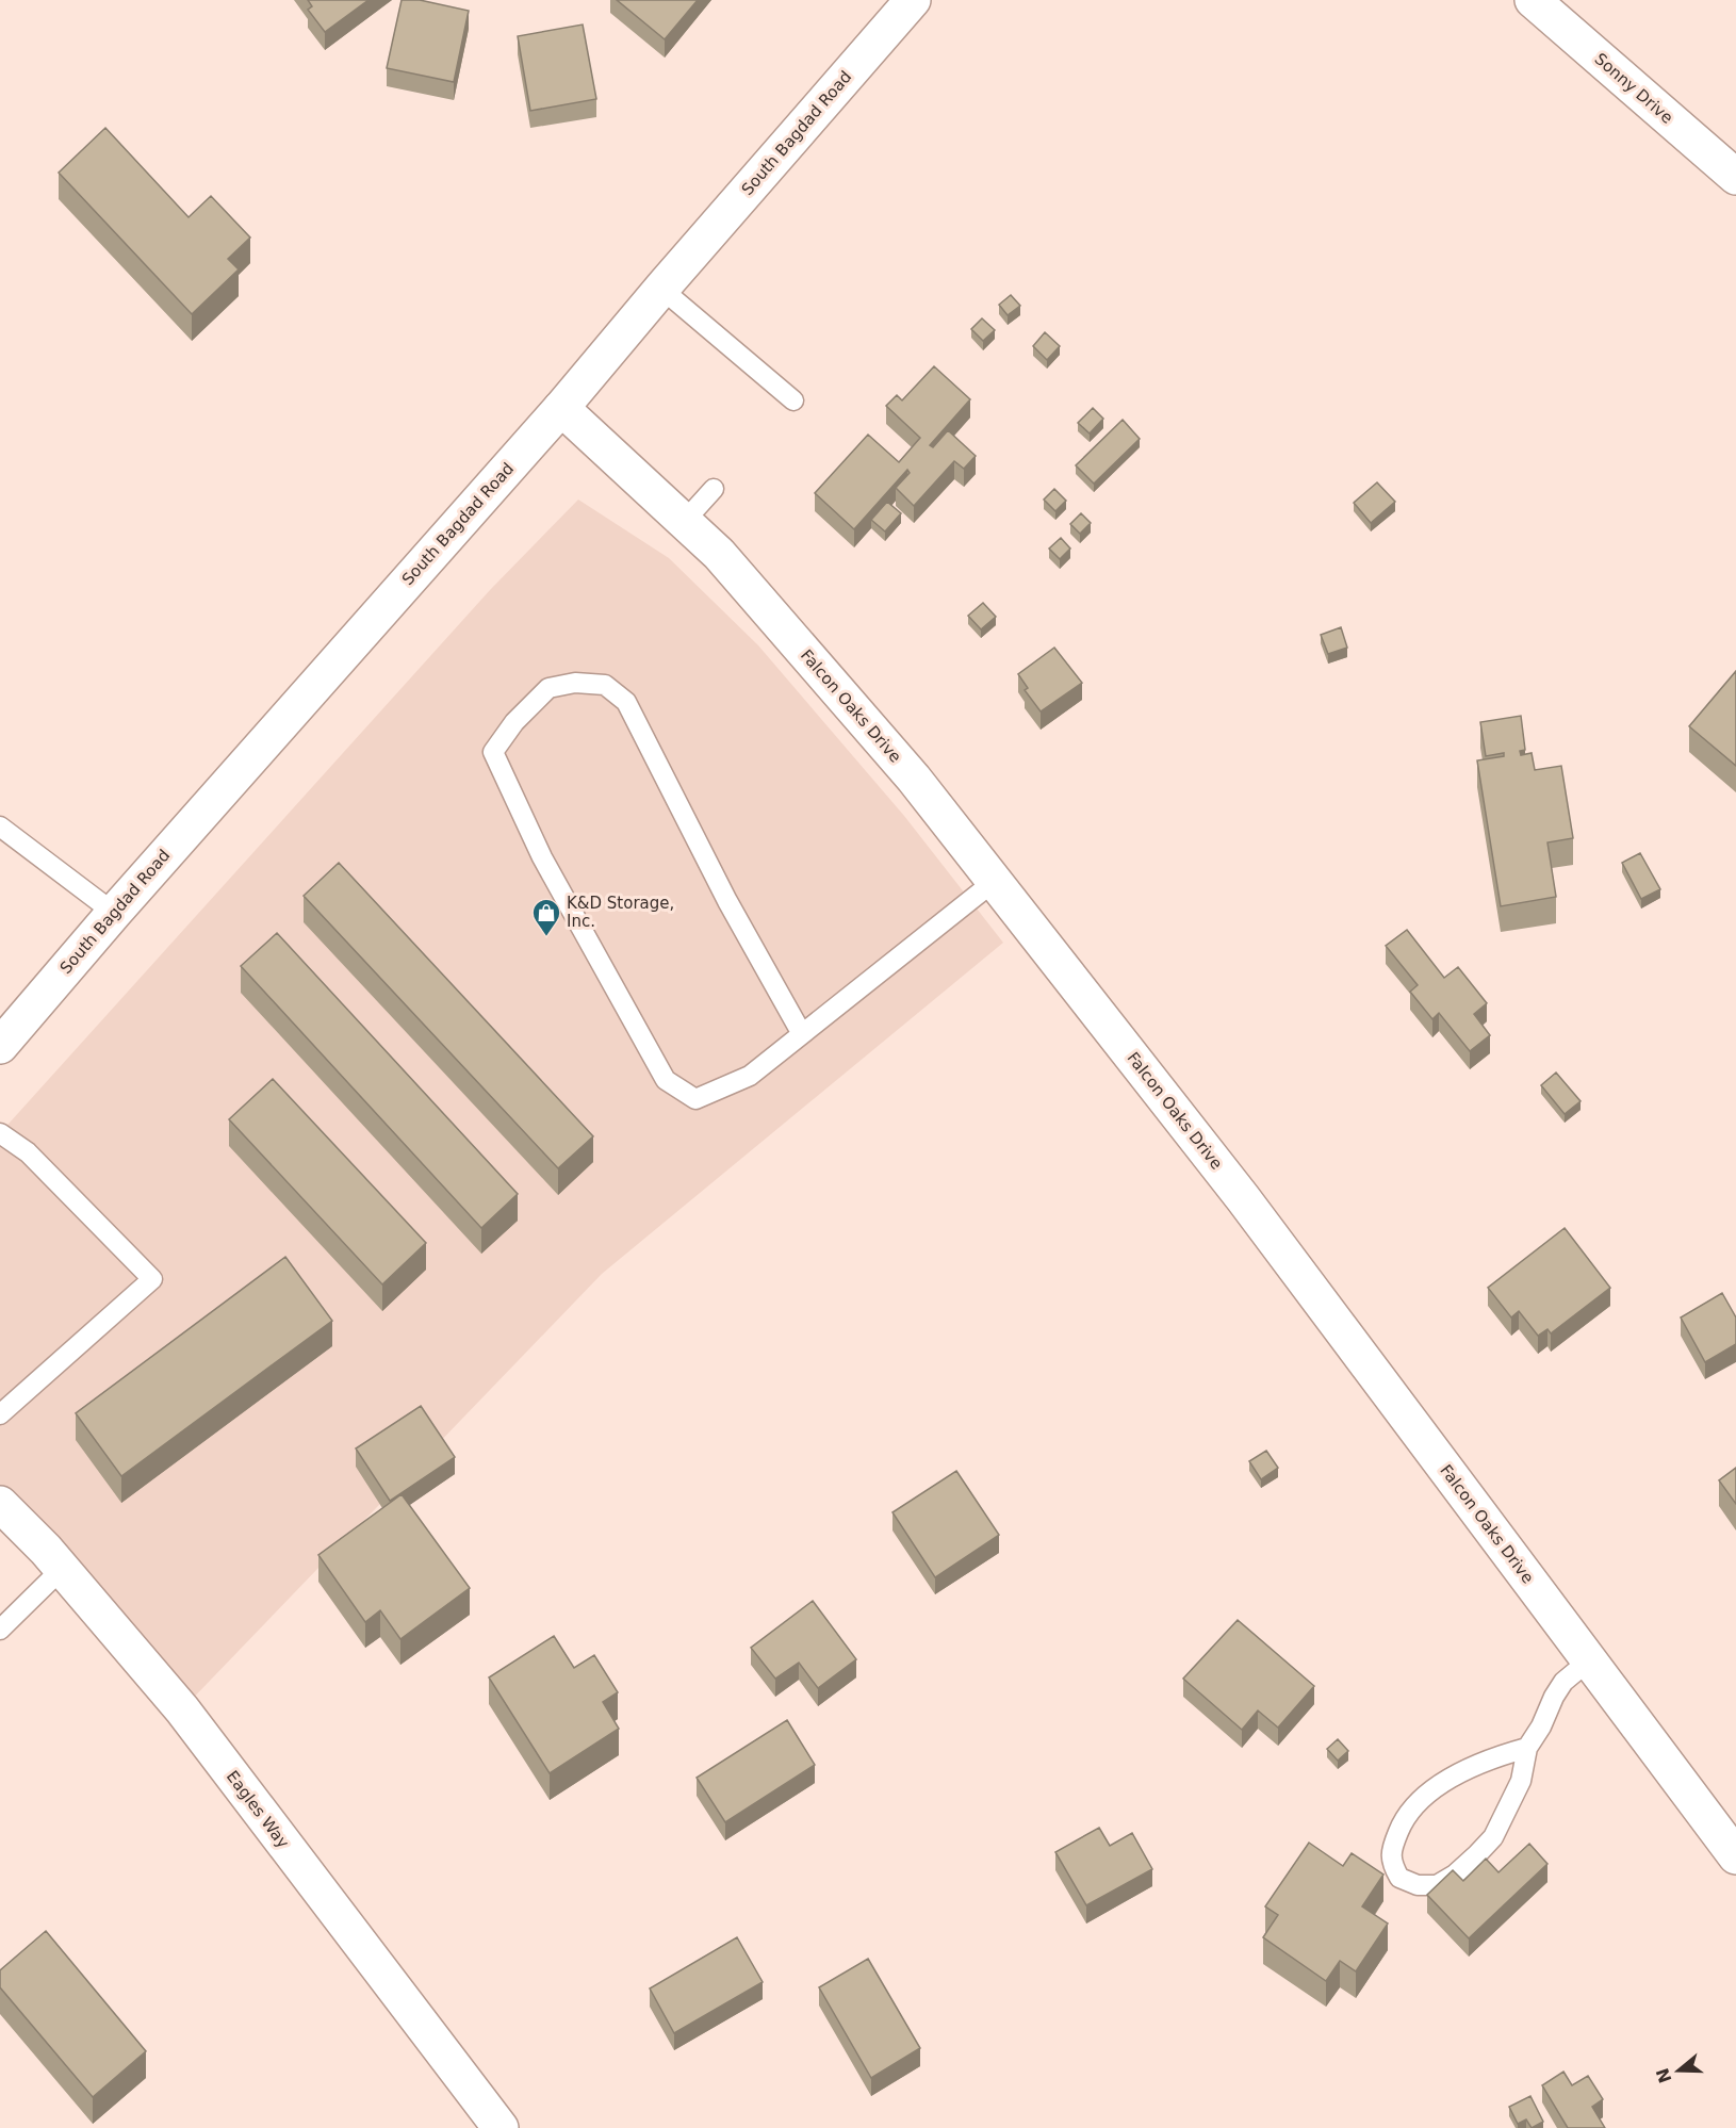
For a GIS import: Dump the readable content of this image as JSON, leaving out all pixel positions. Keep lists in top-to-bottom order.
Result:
{
  "streets": {
    "street": [
      "Sonny Drive",
      "South Bagdad Road",
      "Falcon Oaks Drive",
      "Eagles Way"
    ]
  },
  "crossings": [
    ["South Bagdad Road", "Falcon Oaks Drive"]
  ],
  "places": {
    "shop": ["K&D Storage, Inc."]
  },
  "north": "left"
}
